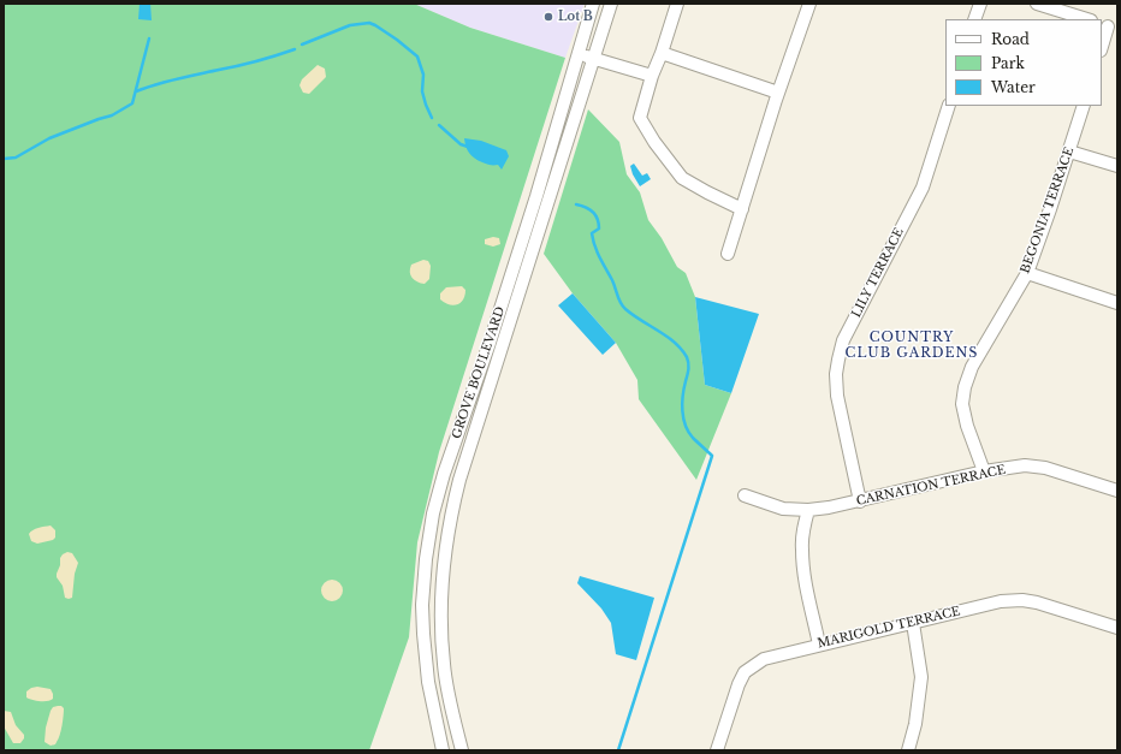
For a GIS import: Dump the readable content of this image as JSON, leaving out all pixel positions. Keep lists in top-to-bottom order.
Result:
{
  "streets": {
    "street": [
      "BEGONIA TERRACE",
      "LILY TERRACE",
      "GROVE BOULEVARD",
      "CARNATION TERRACE",
      "MARIGOLD TERRACE"
    ]
  },
  "crossings": [
    ["BEGONIA TERRACE", "CARNATION TERRACE"],
    ["LILY TERRACE", "CARNATION TERRACE"]
  ],
  "districts": ["COUNTRY CLUB GARDENS"],
  "places": ["Lot B"],
  "legend": ["Road", "Park", "Water"]
}
